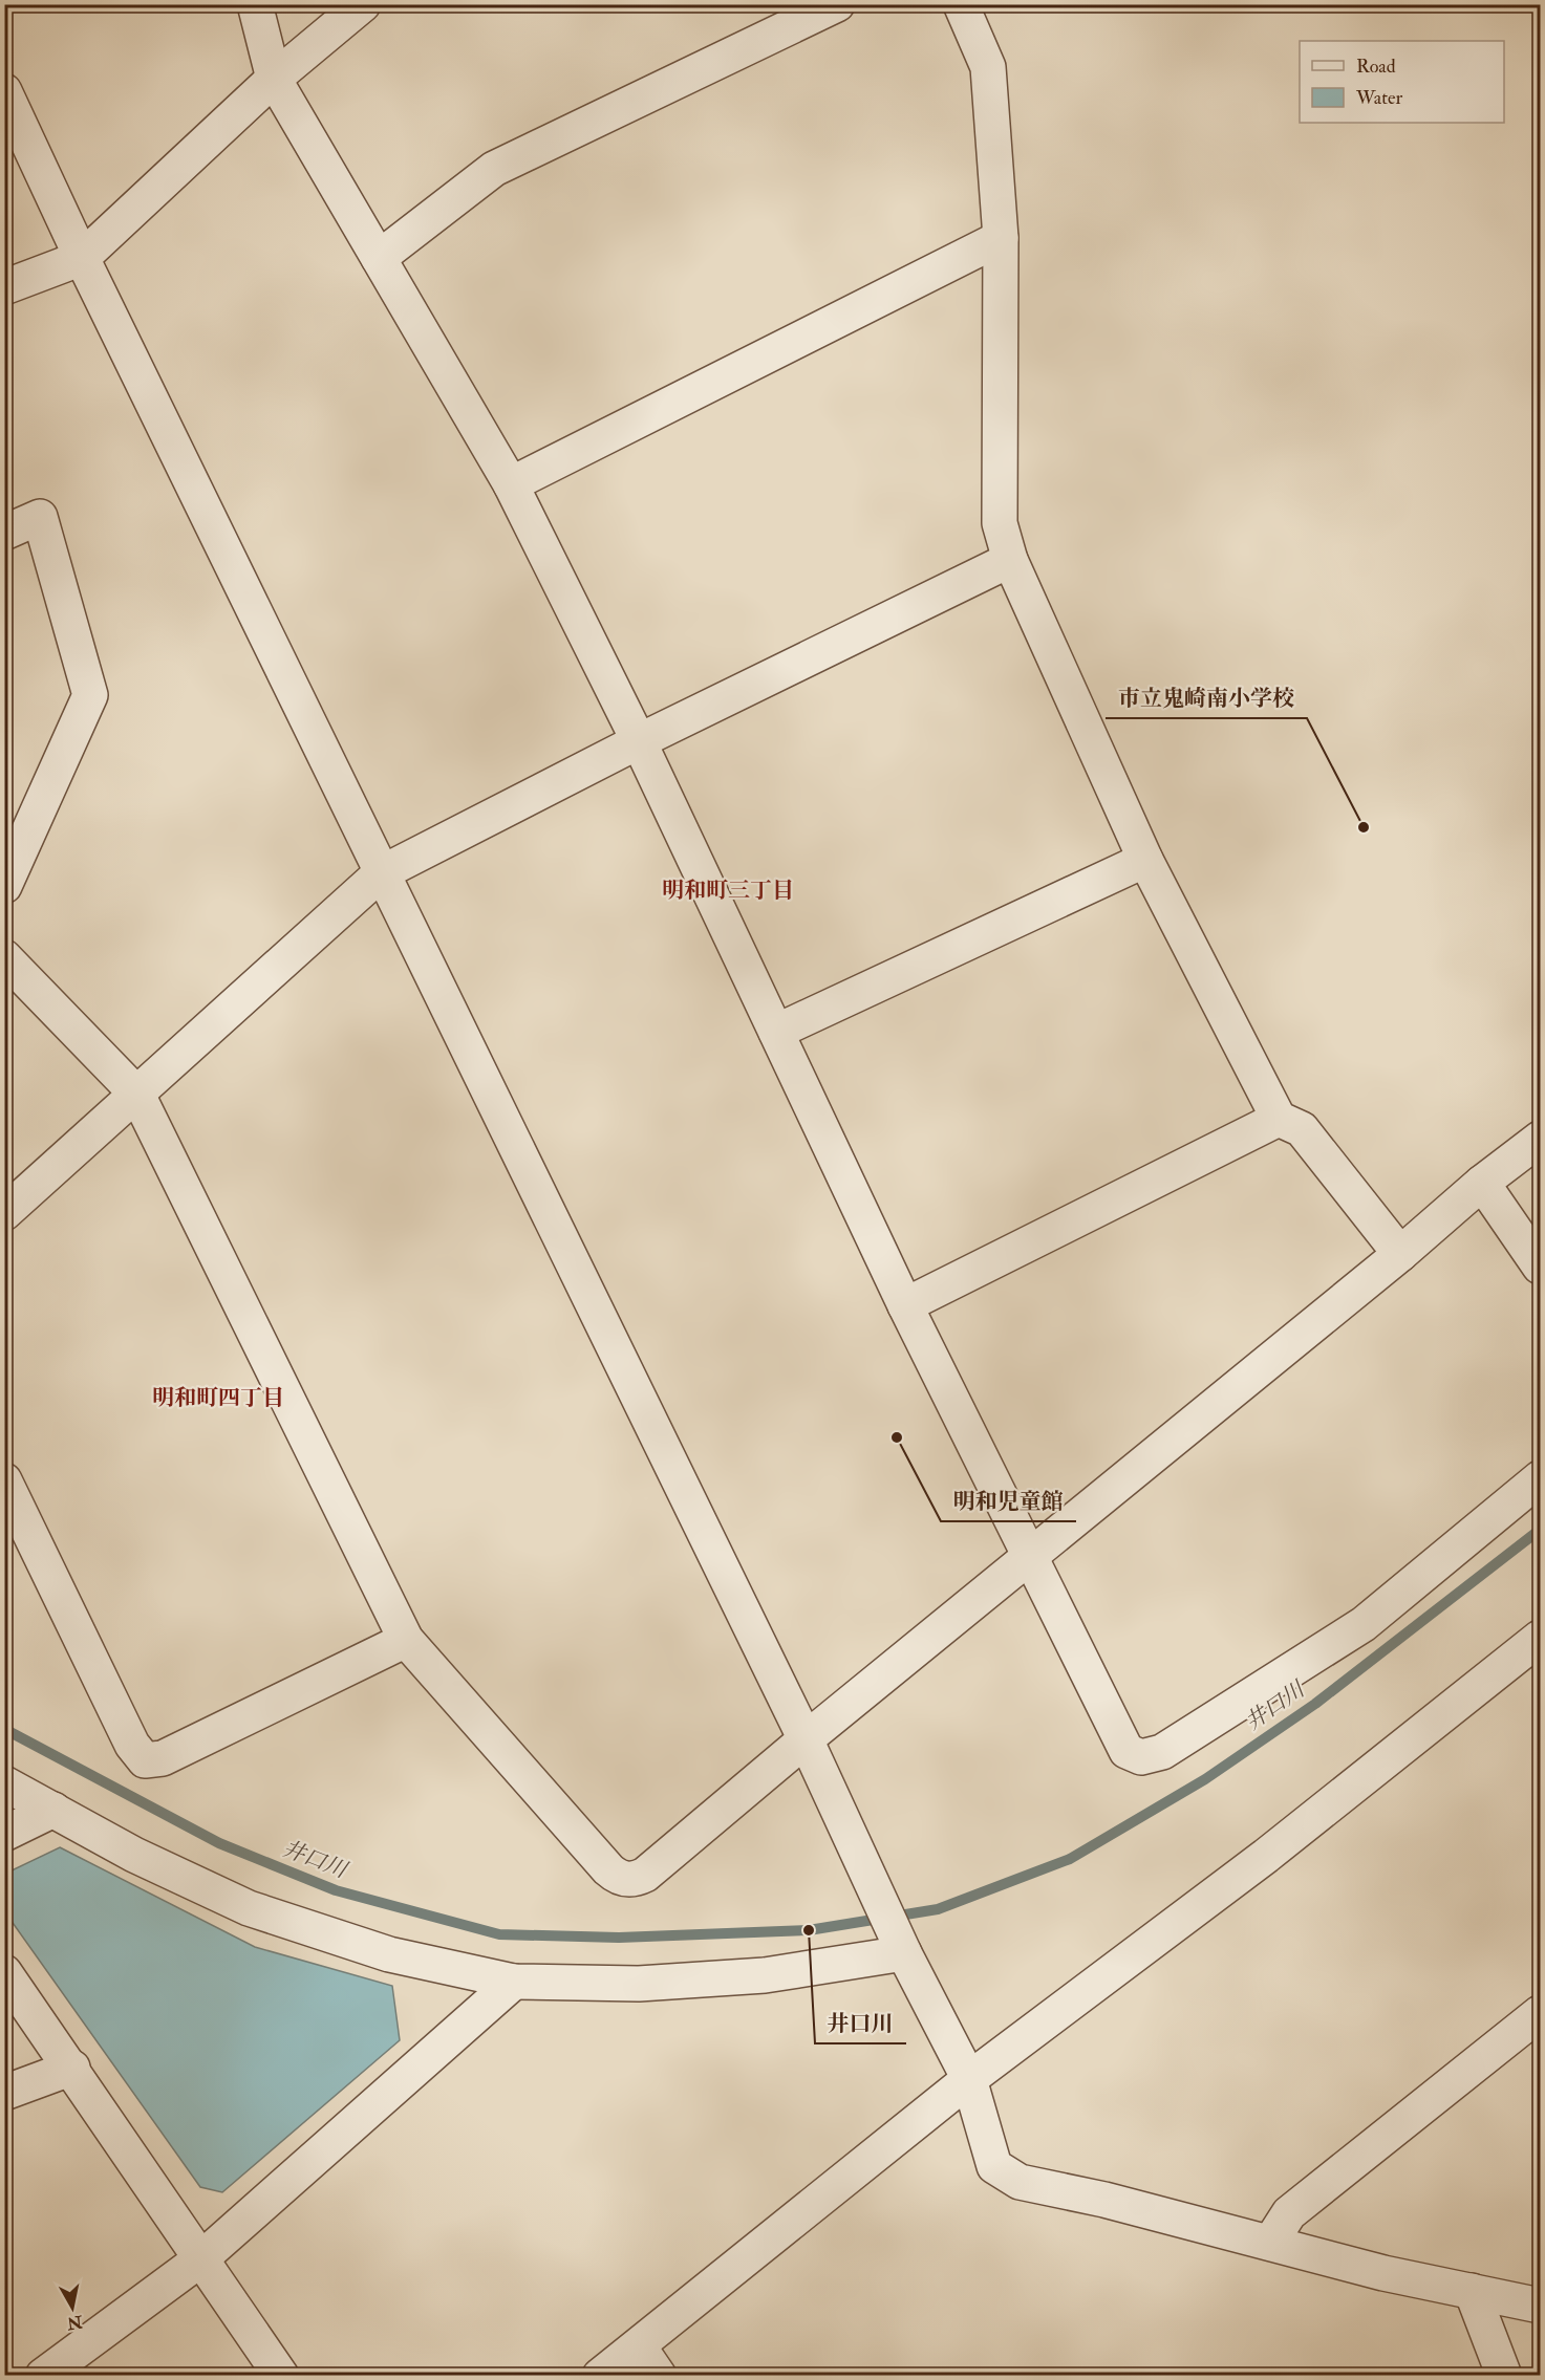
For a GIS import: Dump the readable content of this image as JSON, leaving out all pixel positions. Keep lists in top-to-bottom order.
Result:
{
  "districts": ["明和町三丁目", "明和町四丁目"],
  "water": ["井口川"],
  "places": ["市立鬼崎南小学校", "明和児童館", "井口川"],
  "legend": ["Road", "Water"],
  "north": "bottom"
}
